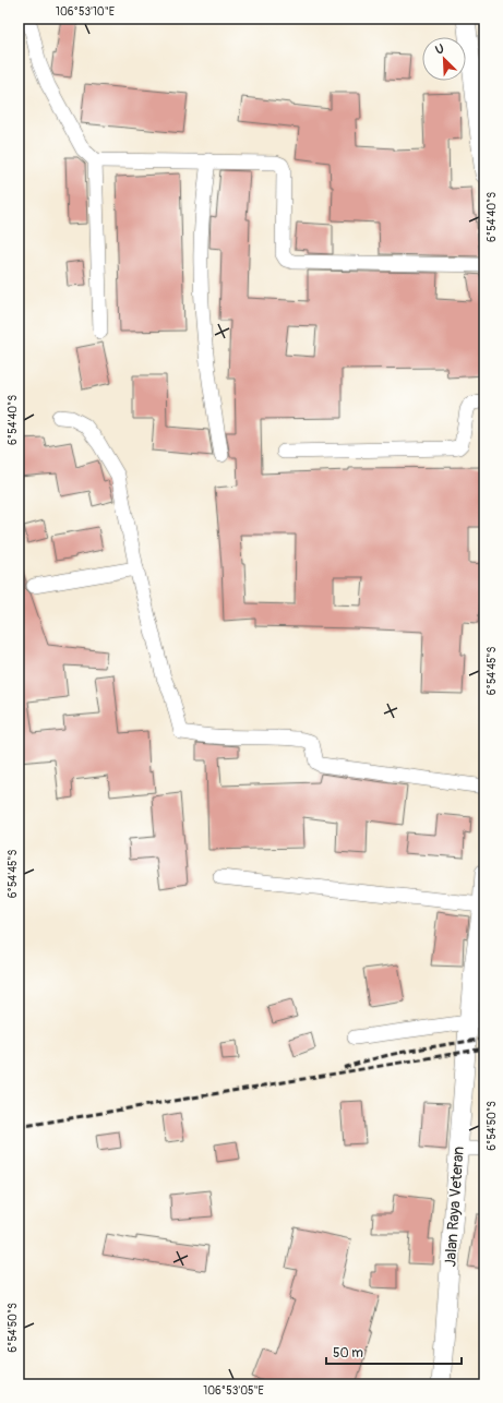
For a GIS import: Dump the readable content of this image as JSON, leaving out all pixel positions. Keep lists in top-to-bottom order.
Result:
{
  "streets": {
    "street": ["Jalan Raya Veteran"]
  },
  "scale_bar": "50 m",
  "north": "top left",
  "coordinates": [
    "106°53'10\"E",
    "6°54'40\"S",
    "6°54'45\"S",
    "6°54'50\"S",
    "106°53'05\"E"
  ]
}
